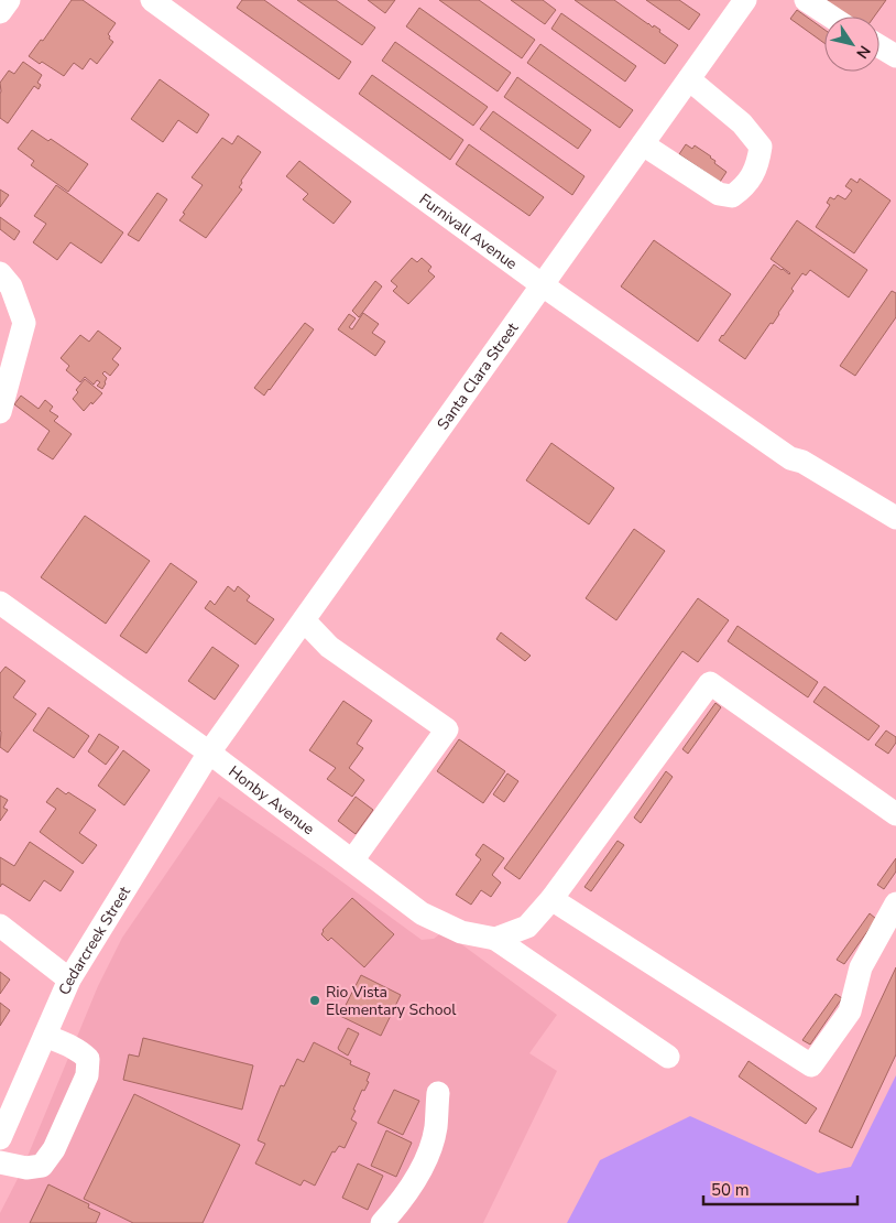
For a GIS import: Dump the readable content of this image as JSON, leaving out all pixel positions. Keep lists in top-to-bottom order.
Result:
{
  "streets": {
    "street": [
      "Furnivall Avenue",
      "Santa Clara Street",
      "Honby Avenue",
      "Cedarcreek Street"
    ]
  },
  "crossings": [
    ["Furnivall Avenue", "Santa Clara Street"],
    ["Santa Clara Street", "Honby Avenue"],
    ["Santa Clara Street", "Cedarcreek Street"],
    ["Honby Avenue", "Cedarcreek Street"]
  ],
  "places": ["Rio Vista Elementary School"],
  "scale_bar": "50 m",
  "north": "bottom right"
}
